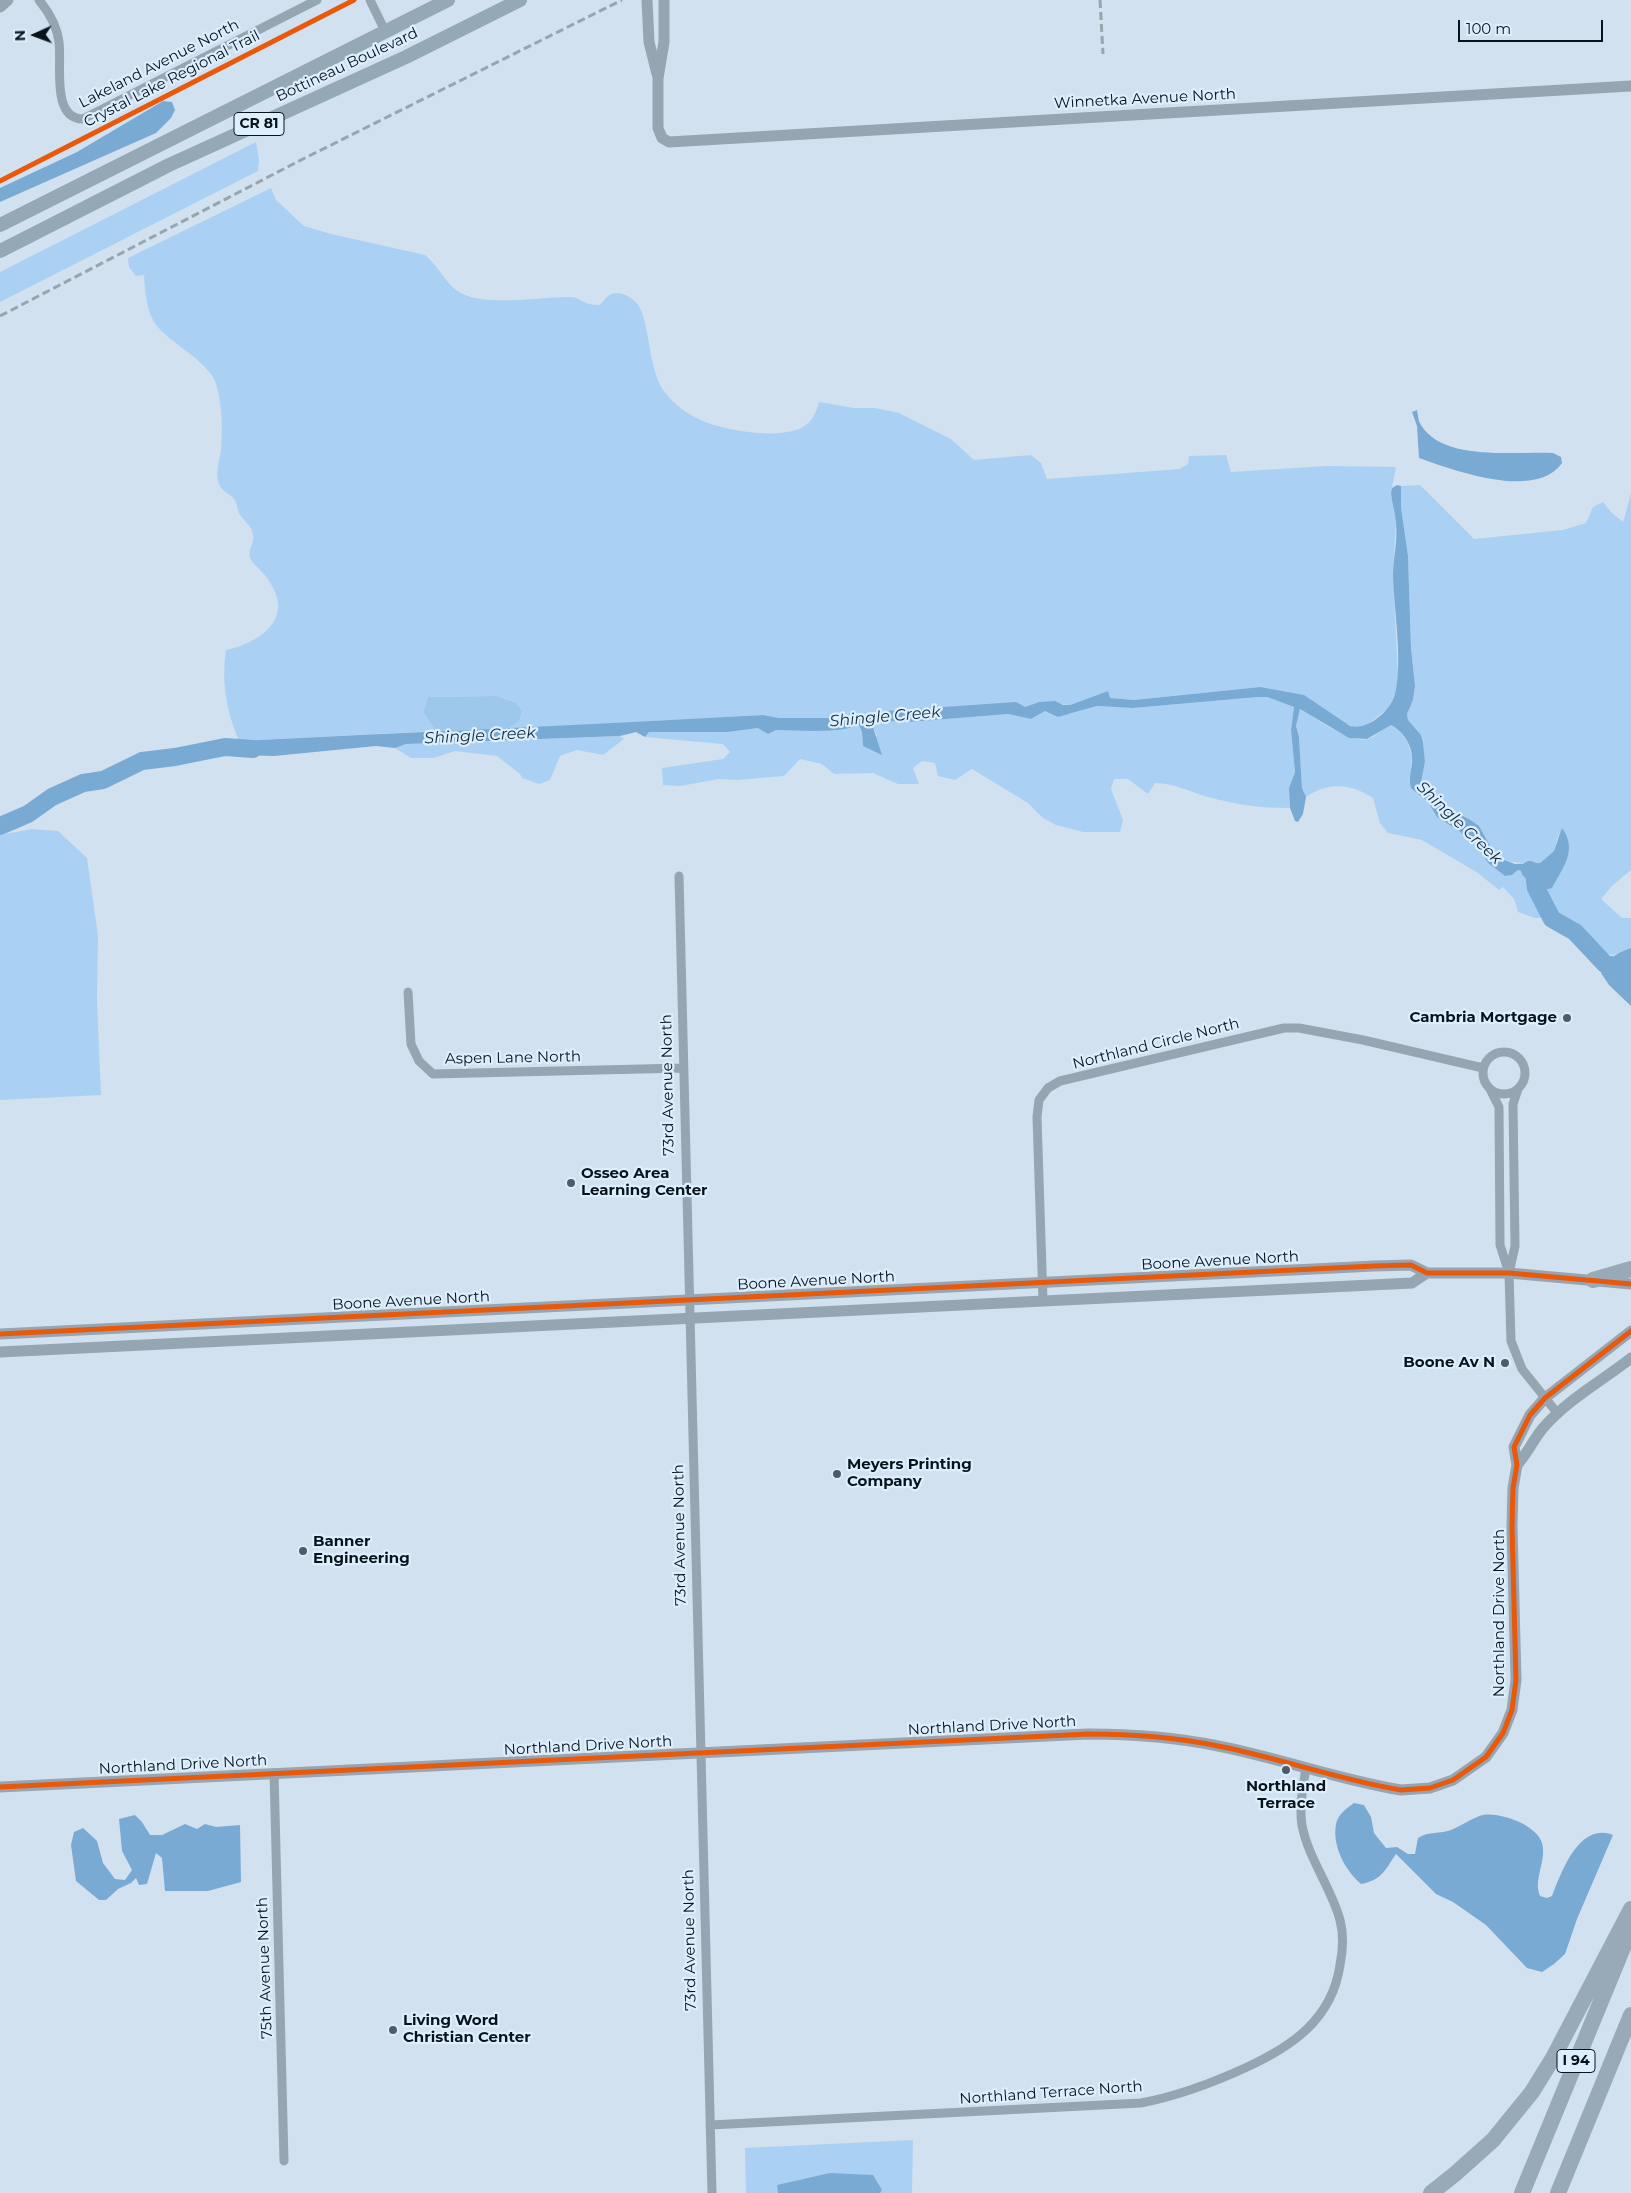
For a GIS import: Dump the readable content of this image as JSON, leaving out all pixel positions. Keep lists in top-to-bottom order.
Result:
{
  "streets": {
    "highway": ["Bottineau Boulevard", "CR 81", "I 94"],
    "street": [
      "Lakeland Avenue North",
      "Winnetka Avenue North",
      "Northland Circle North",
      "Aspen Lane North",
      "73rd Avenue North",
      "Boone Avenue North",
      "Northland Drive North",
      "75th Avenue North",
      "Northland Terrace North"
    ],
    "cycle path": ["Crystal Lake Regional Trail"]
  },
  "crossings": [
    ["Northland Circle North", "Boone Avenue North"],
    ["Aspen Lane North", "73rd Avenue North"],
    ["73rd Avenue North", "Boone Avenue North"],
    ["73rd Avenue North", "Northland Drive North"],
    ["73rd Avenue North", "Northland Terrace North"],
    ["Northland Drive North", "75th Avenue North"],
    ["Northland Drive North", "Northland Terrace North"]
  ],
  "water": ["Shingle Creek"],
  "places": [
    "Cambria Mortgage",
    "Osseo Area Learning Center",
    "Boone Av N",
    "Meyers Printing Company",
    "Banner Engineering",
    "Northland Terrace",
    "Living Word Christian Center"
  ],
  "scale_bar": "100 m",
  "north": "left"
}
